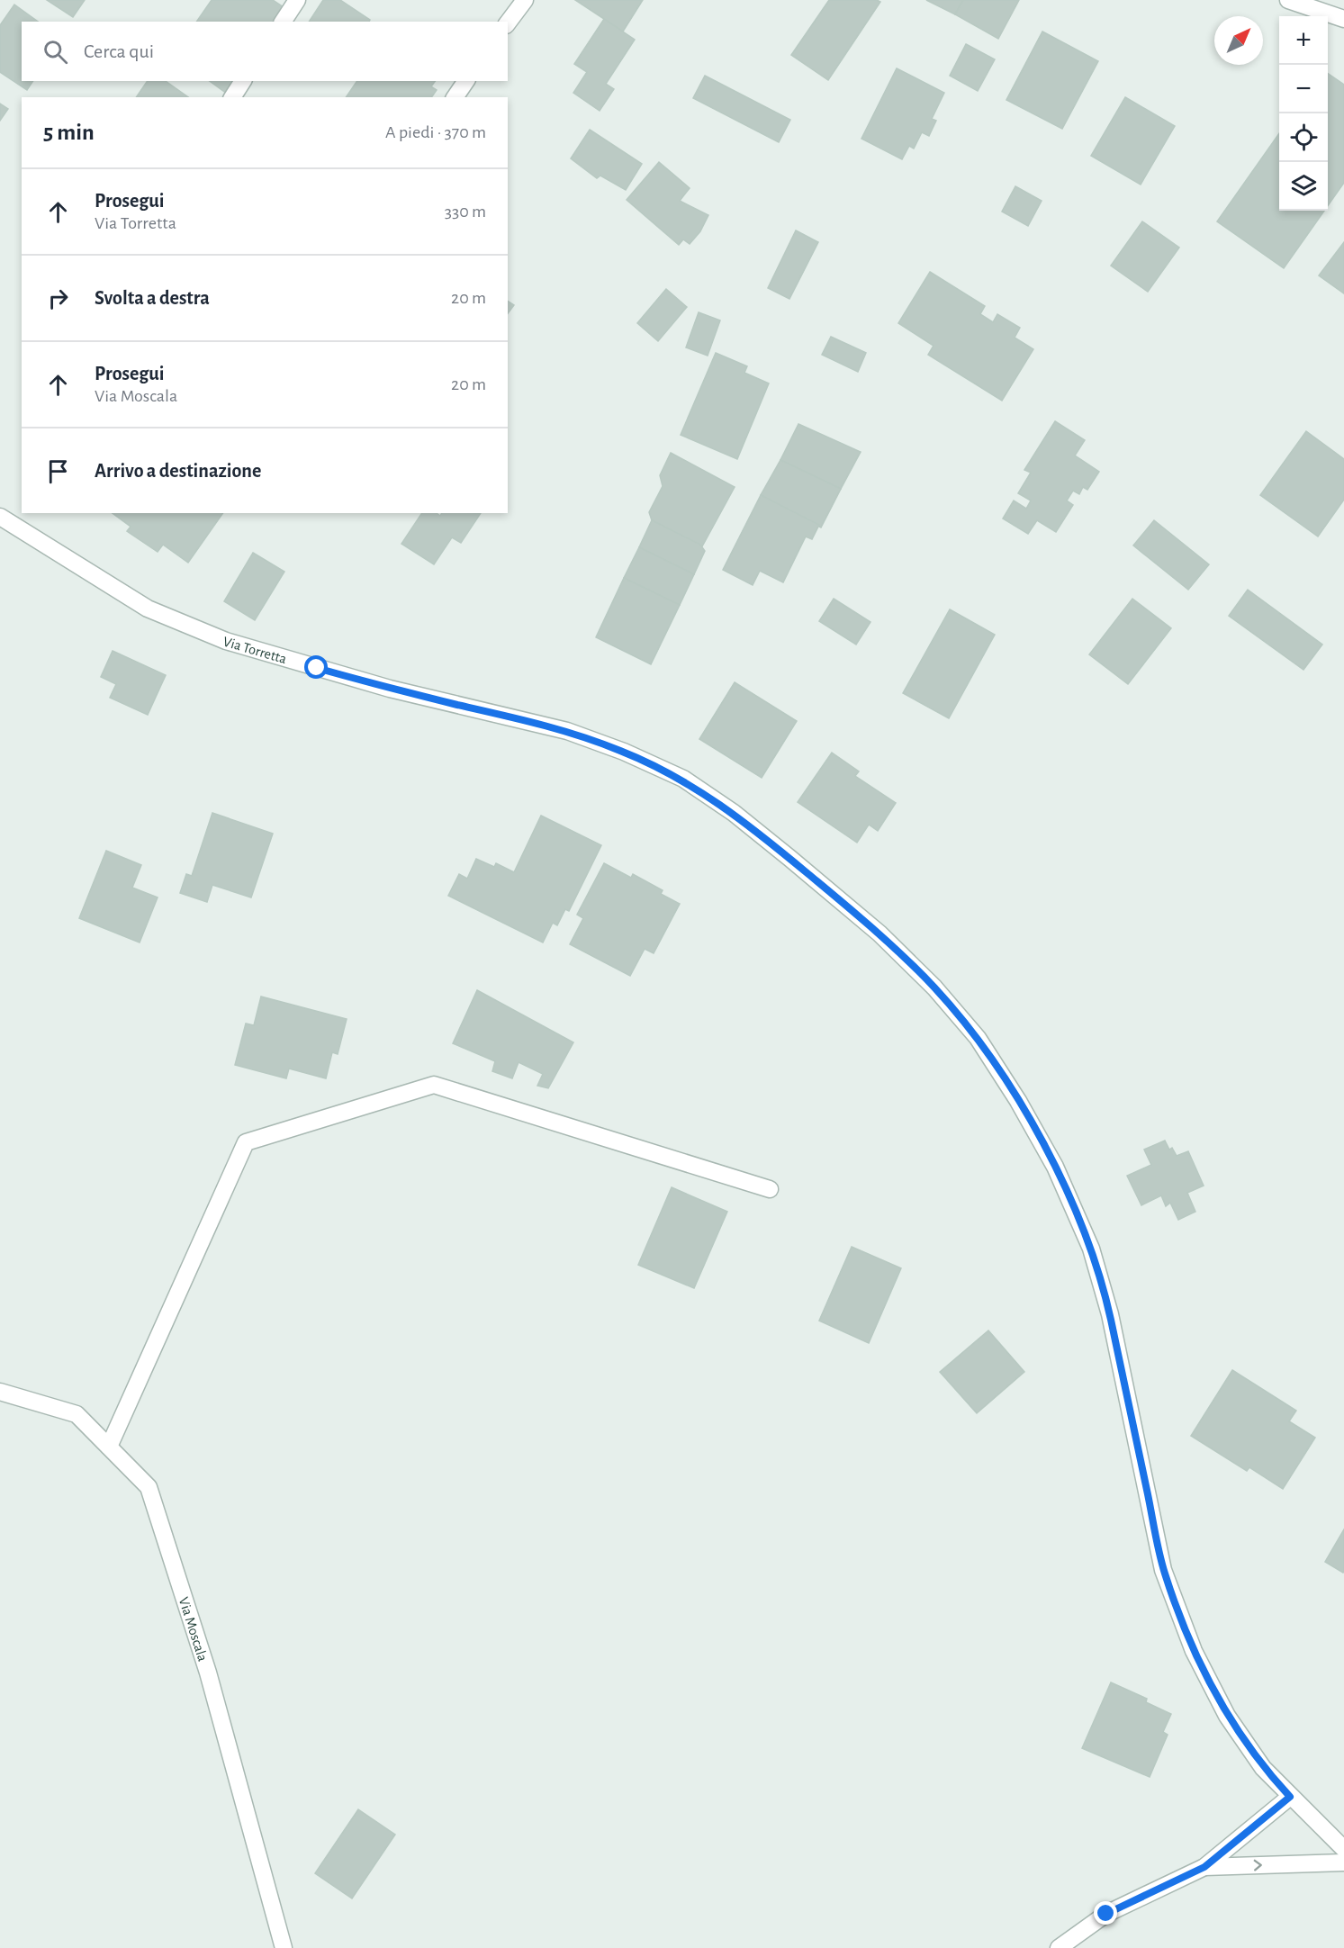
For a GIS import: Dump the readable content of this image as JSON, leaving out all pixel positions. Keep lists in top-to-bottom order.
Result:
{
  "streets": {
    "street": ["Via Torretta", "Via Moscala"]
  },
  "north": "top right",
  "page": {
    "map_buttons": ["+", "−"],
    "search": "Cerca qui",
    "heading": ["5 min", "A piedi · 370 m"],
    "list": [
      ["Prosegui", "Via Torretta", "330 m"],
      ["Svolta a destra", "20 m"],
      ["Prosegui", "Via Moscala", "20 m"],
      "Arrivo a destinazione"
    ]
  }
}
